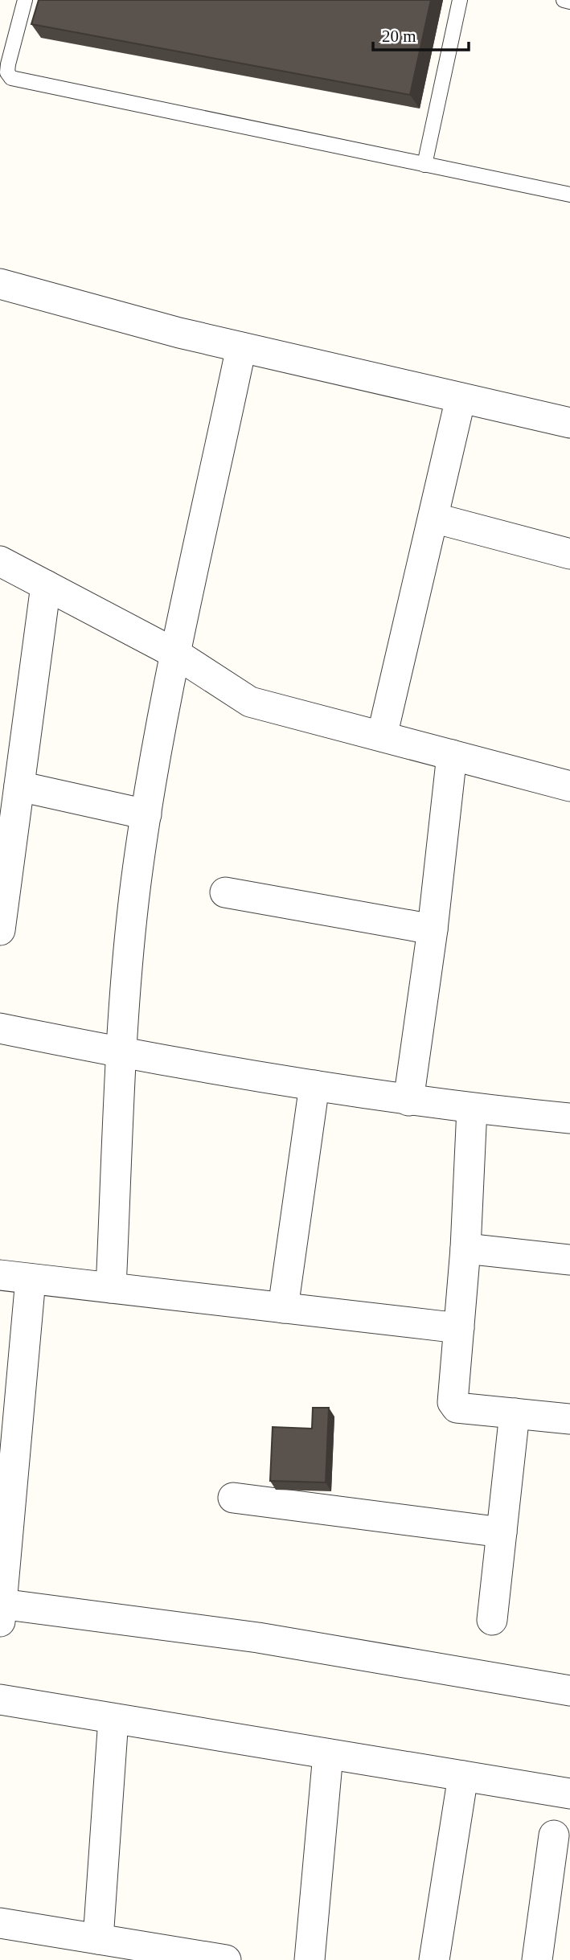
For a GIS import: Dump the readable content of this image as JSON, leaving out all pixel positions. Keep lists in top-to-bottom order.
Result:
{
  "scale_bar": "20 m"
}
